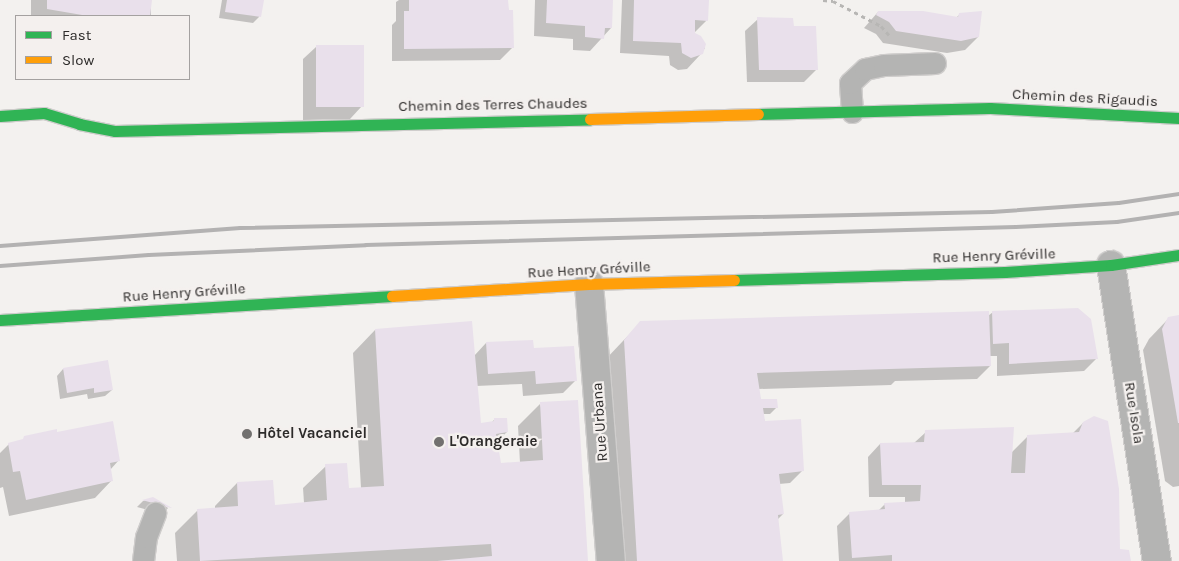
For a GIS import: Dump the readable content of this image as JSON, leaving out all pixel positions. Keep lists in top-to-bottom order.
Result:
{
  "streets": {
    "street": [
      "Chemin des Rigaudis",
      "Chemin des Terres Chaudes",
      "Rue Henry Gréville",
      "Rue Isola",
      "Rue Urbana"
    ]
  },
  "crossings": [
    ["Chemin des Rigaudis", "Chemin des Terres Chaudes"],
    ["Rue Henry Gréville", "Rue Isola"],
    ["Rue Henry Gréville", "Rue Urbana"]
  ],
  "places": ["Hôtel Vacanciel", "L'Orangeraie"],
  "legend": ["Fast", "Slow"]
}
